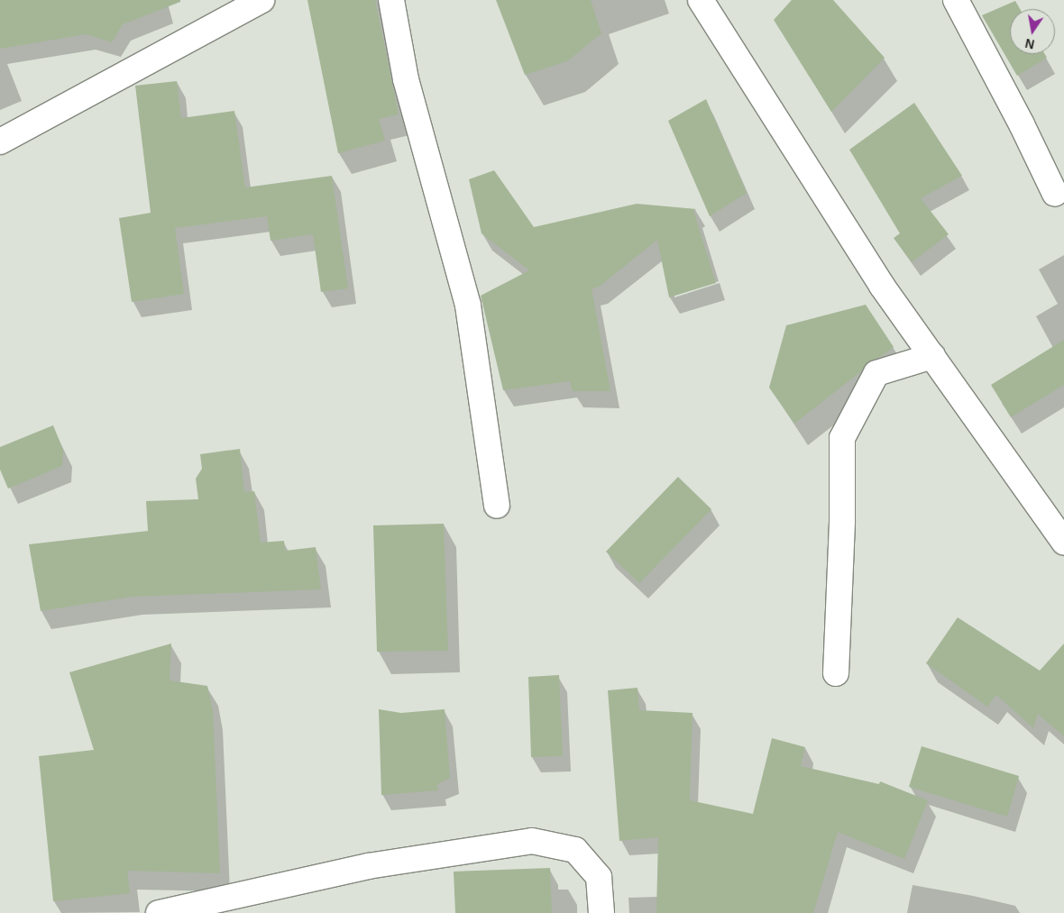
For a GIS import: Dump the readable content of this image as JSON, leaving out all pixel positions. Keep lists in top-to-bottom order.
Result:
{
  "north": "bottom"
}
